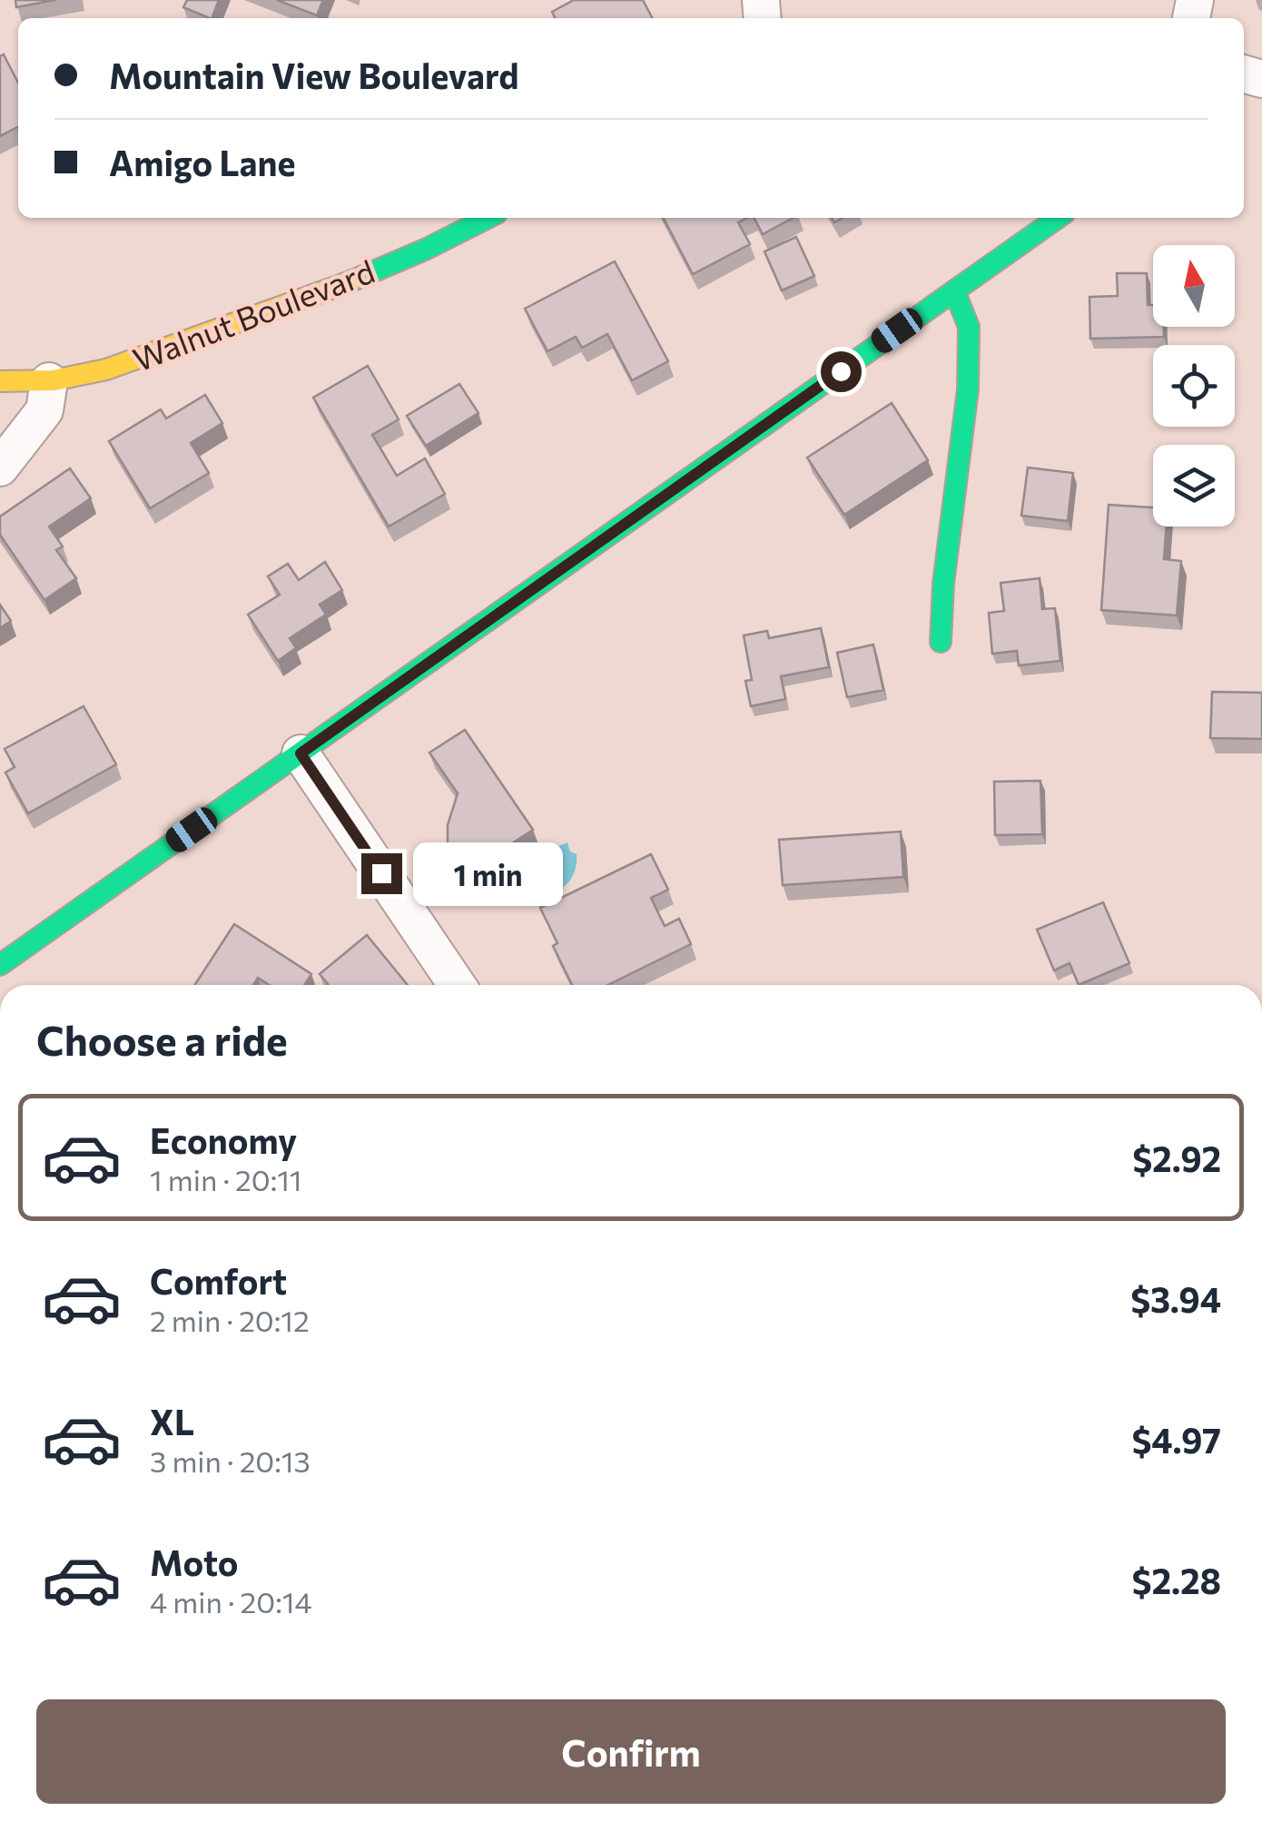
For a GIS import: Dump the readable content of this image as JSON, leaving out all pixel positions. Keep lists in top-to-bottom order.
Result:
{
  "streets": {
    "street": ["Walnut Boulevard"]
  },
  "north": "top",
  "page": {
    "banner": ["Mountain View Boulevard", "Amigo Lane"],
    "bubble": "1 min",
    "heading": "Choose a ride",
    "list": [
      {
        "name": "Economy",
        "note": "1 min · 20:11",
        "value": "$2.92"
      },
      {
        "name": "Comfort",
        "note": "2 min · 20:12",
        "value": "$3.94"
      },
      {
        "name": "XL",
        "note": "3 min · 20:13",
        "value": "$4.97"
      },
      {
        "name": "Moto",
        "note": "4 min · 20:14",
        "value": "$2.28"
      }
    ],
    "buttons": "Confirm"
  }
}
